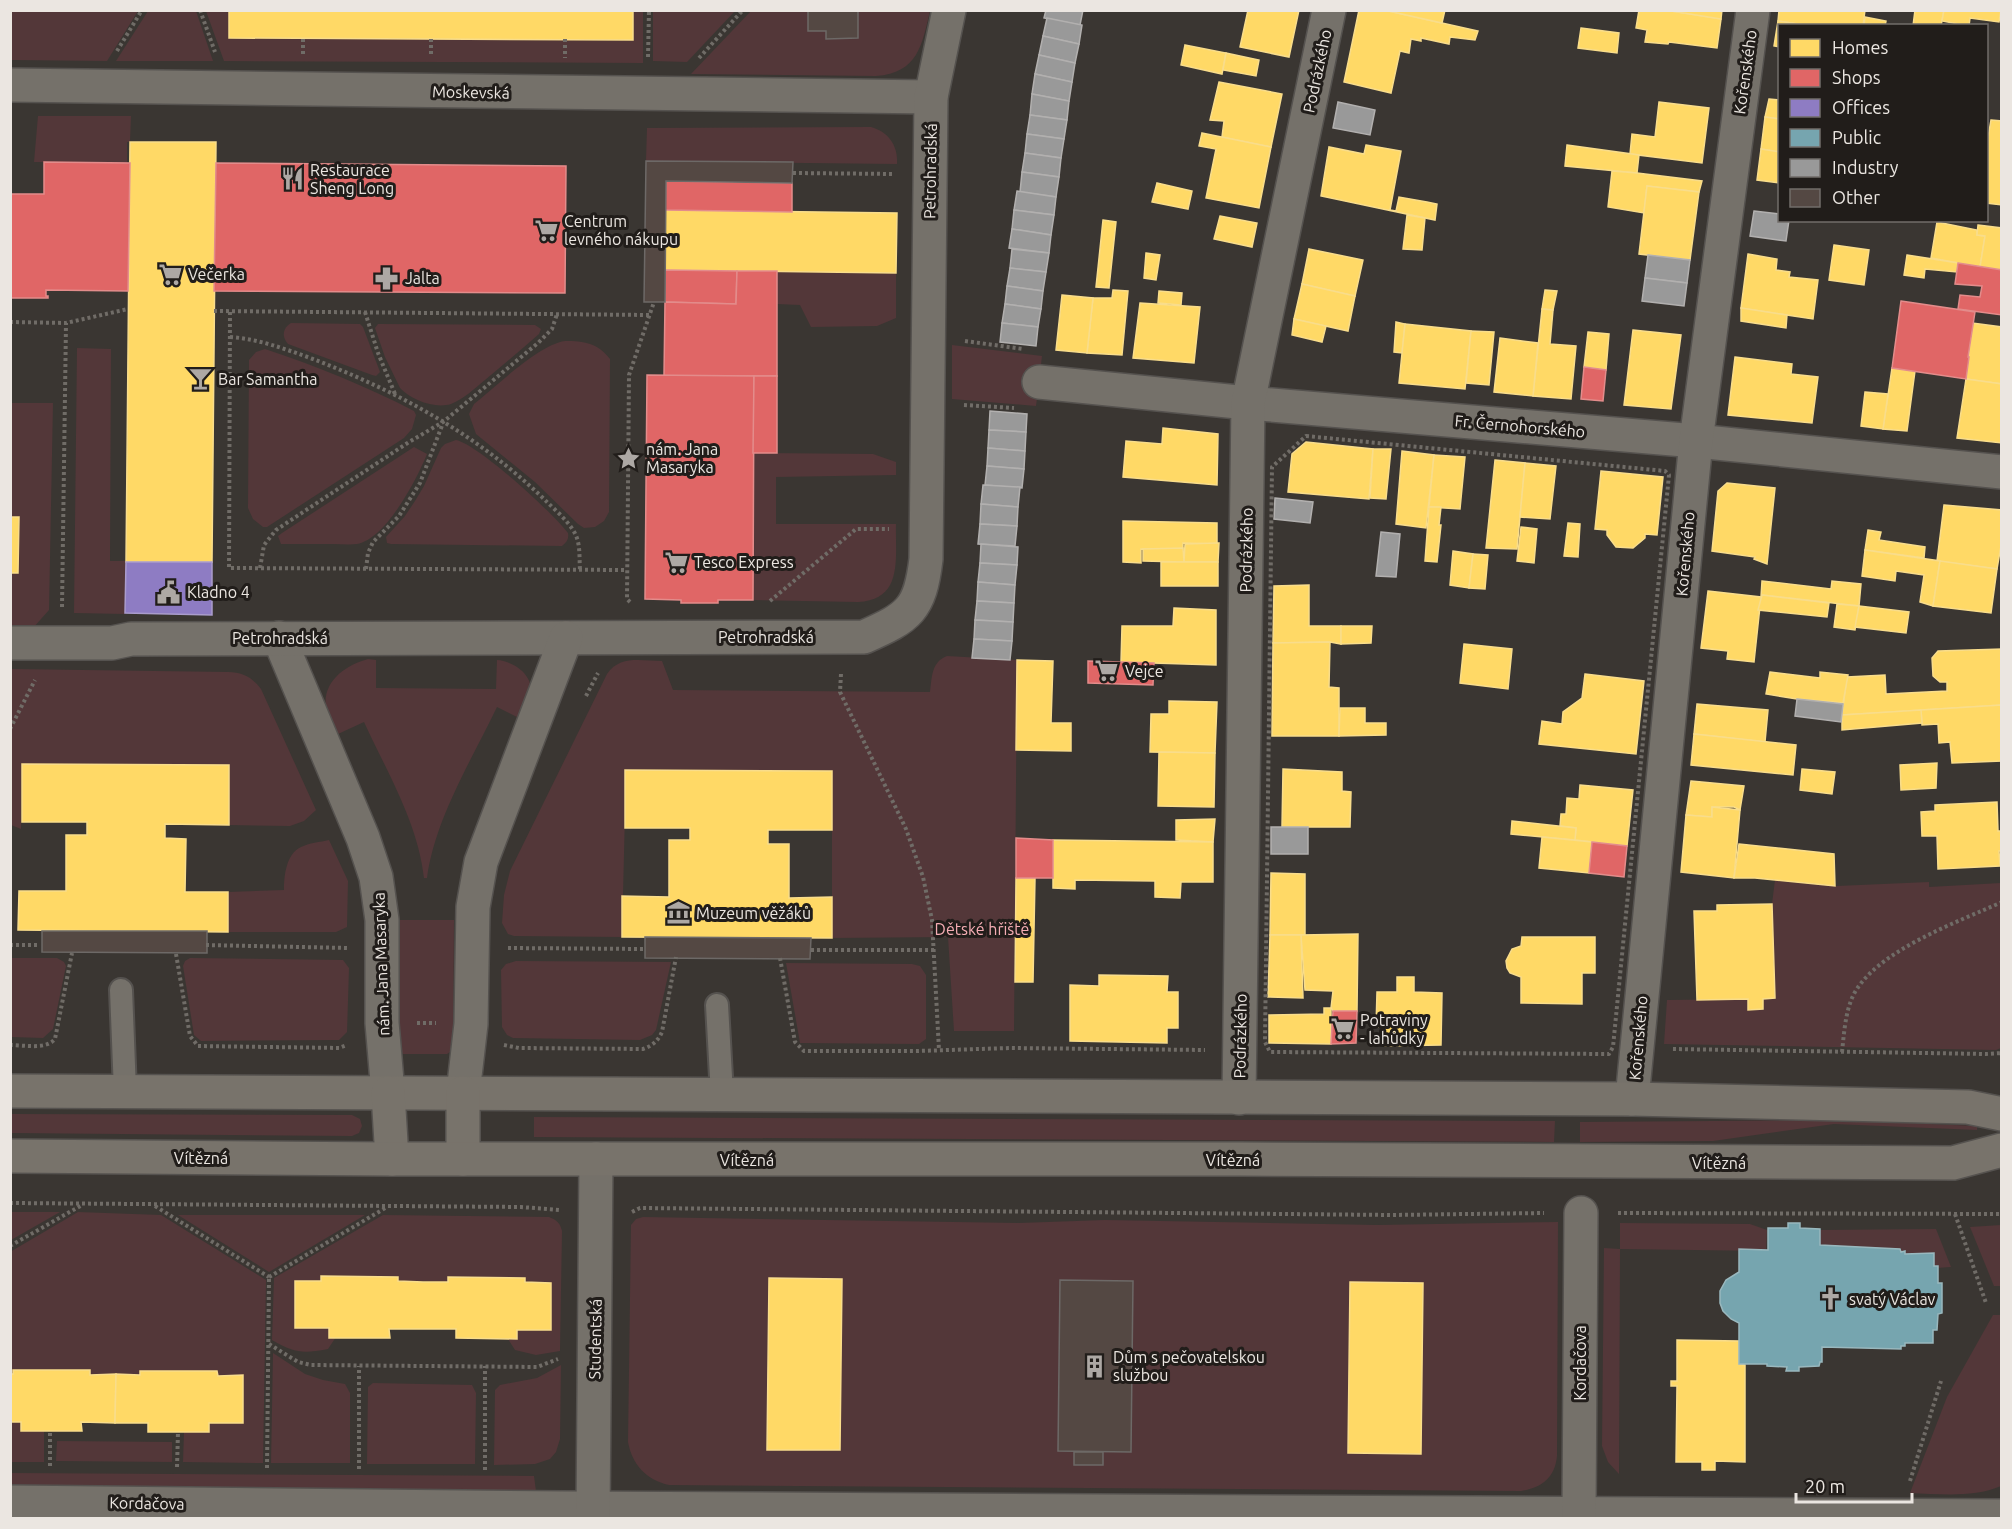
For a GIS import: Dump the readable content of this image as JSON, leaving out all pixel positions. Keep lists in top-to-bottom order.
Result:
{
  "streets": {
    "main road": ["Vítězná"],
    "street": [
      "Podrázkého",
      "Kořenského",
      "Moskevská",
      "Petrohradská",
      "Fr. Černohorského",
      "nám. Jana Masaryka",
      "Studentská",
      "Kordačova"
    ]
  },
  "crossings": [
    ["Podrázkého", "Fr. Černohorského"],
    ["Kořenského", "Fr. Černohorského"],
    ["Moskevská", "Petrohradská"],
    ["Petrohradská", "nám. Jana Masaryka"],
    ["Vítězná", "Studentská"],
    ["Studentská", "Kordačova"]
  ],
  "parks": ["Dětské hřiště"],
  "places": {
    "restaurant": ["Restaurace Sheng Long"],
    "supermarket": [
      "Centrum levného nákupu",
      "Večerka",
      "Tesco Express",
      "Vejce",
      "Potraviny - lahůdky"
    ],
    "pharmacy": ["Jalta"],
    "bar": ["Bar Samantha"],
    "place": ["nám. Jana Masaryka"],
    "public building": ["Kladno 4"],
    "museum": ["Muzeum věžáků"],
    "church": ["svatý Václav"],
    "building": ["Dům s pečovatelskou službou"]
  },
  "legend": [
    "Homes",
    "Shops",
    "Offices",
    "Public",
    "Industry",
    "Other"
  ],
  "scale_bar": "20 m"
}
